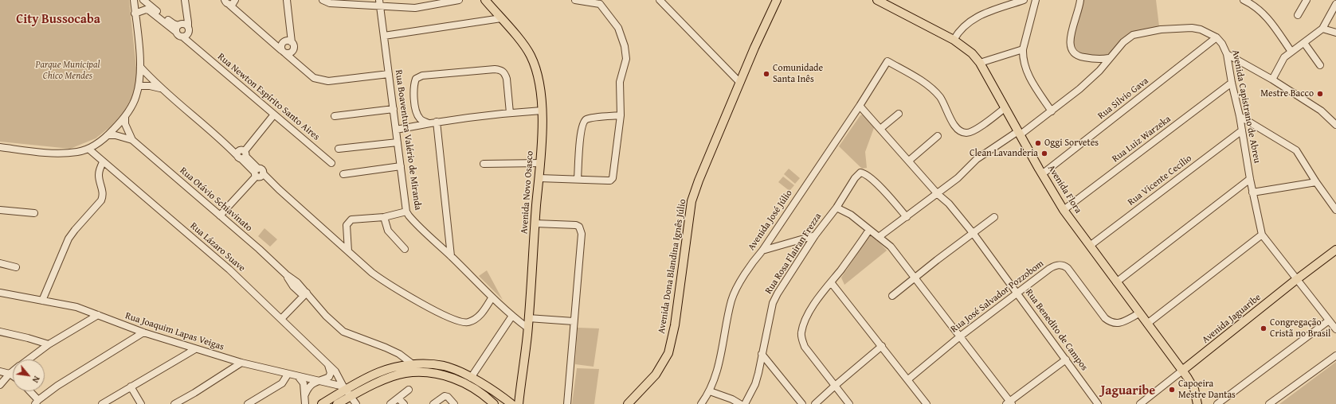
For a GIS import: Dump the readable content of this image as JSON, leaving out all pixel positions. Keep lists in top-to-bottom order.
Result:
{
  "streets": {
    "main road": [
      "Avenida Flora",
      "Avenida Novo Osasco",
      "Avenida Dona Blandina Ignês Júlio",
      "Avenida Jaguaribe"
    ],
    "street": [
      "Rua Newton Espírito Santo Aires",
      "Rua Silvio Gava",
      "Avenida Capistrano de Abreu",
      "Rua Luiz Warzeka",
      "Rua Boaventura Valério de Miranda",
      "Rua Vicente Cecilio",
      "Rua Otávio Schiavinato",
      "Avenida José Júlio",
      "Rua Lázaro Suave",
      "Rua Rosa Flairan Frezza",
      "Rua José Salvador Pozzobom",
      "Rua Benedito de Campos",
      "Rua Joaquim Lapas Veigas"
    ]
  },
  "crossings": [
    ["Rua Silvio Gava", "Avenida Capistrano de Abreu"],
    ["Rua Silvio Gava", "Avenida Flora"],
    ["Avenida Capistrano de Abreu", "Rua Luiz Warzeka"],
    ["Avenida Capistrano de Abreu", "Rua Vicente Cecilio"],
    ["Avenida Capistrano de Abreu", "Avenida Flora"],
    ["Avenida Capistrano de Abreu", "Rua Rosa Flairan Frezza"],
    ["Avenida Capistrano de Abreu", "Avenida Jaguaribe"],
    ["Avenida Capistrano de Abreu", "Rua Benedito de Campos"],
    ["Rua Luiz Warzeka", "Avenida Flora"],
    ["Rua Boaventura Valério de Miranda", "Avenida Novo Osasco"],
    ["Rua Vicente Cecilio", "Avenida Flora"],
    ["Avenida Flora", "Avenida José Júlio"],
    ["Avenida Flora", "Rua José Salvador Pozzobom"],
    ["Avenida Flora", "Avenida Jaguaribe"],
    ["Avenida José Júlio", "Rua Benedito de Campos"],
    ["Rua Lázaro Suave", "Rua Joaquim Lapas Veigas"],
    ["Rua José Salvador Pozzobom", "Rua Benedito de Campos"]
  ],
  "districts": ["City Bussocaba", "Jaguaribe"],
  "parks": ["Parque Municipal Chico Mendes"],
  "places": [
    "Comunidade Santa Inês",
    "Mestre Bacco",
    "Oggi Sorvetes",
    "Clean Lavanderia",
    "Congregação Cristã no Brasil",
    "Capoeira Mestre Dantas"
  ],
  "north": "bottom right"
}
